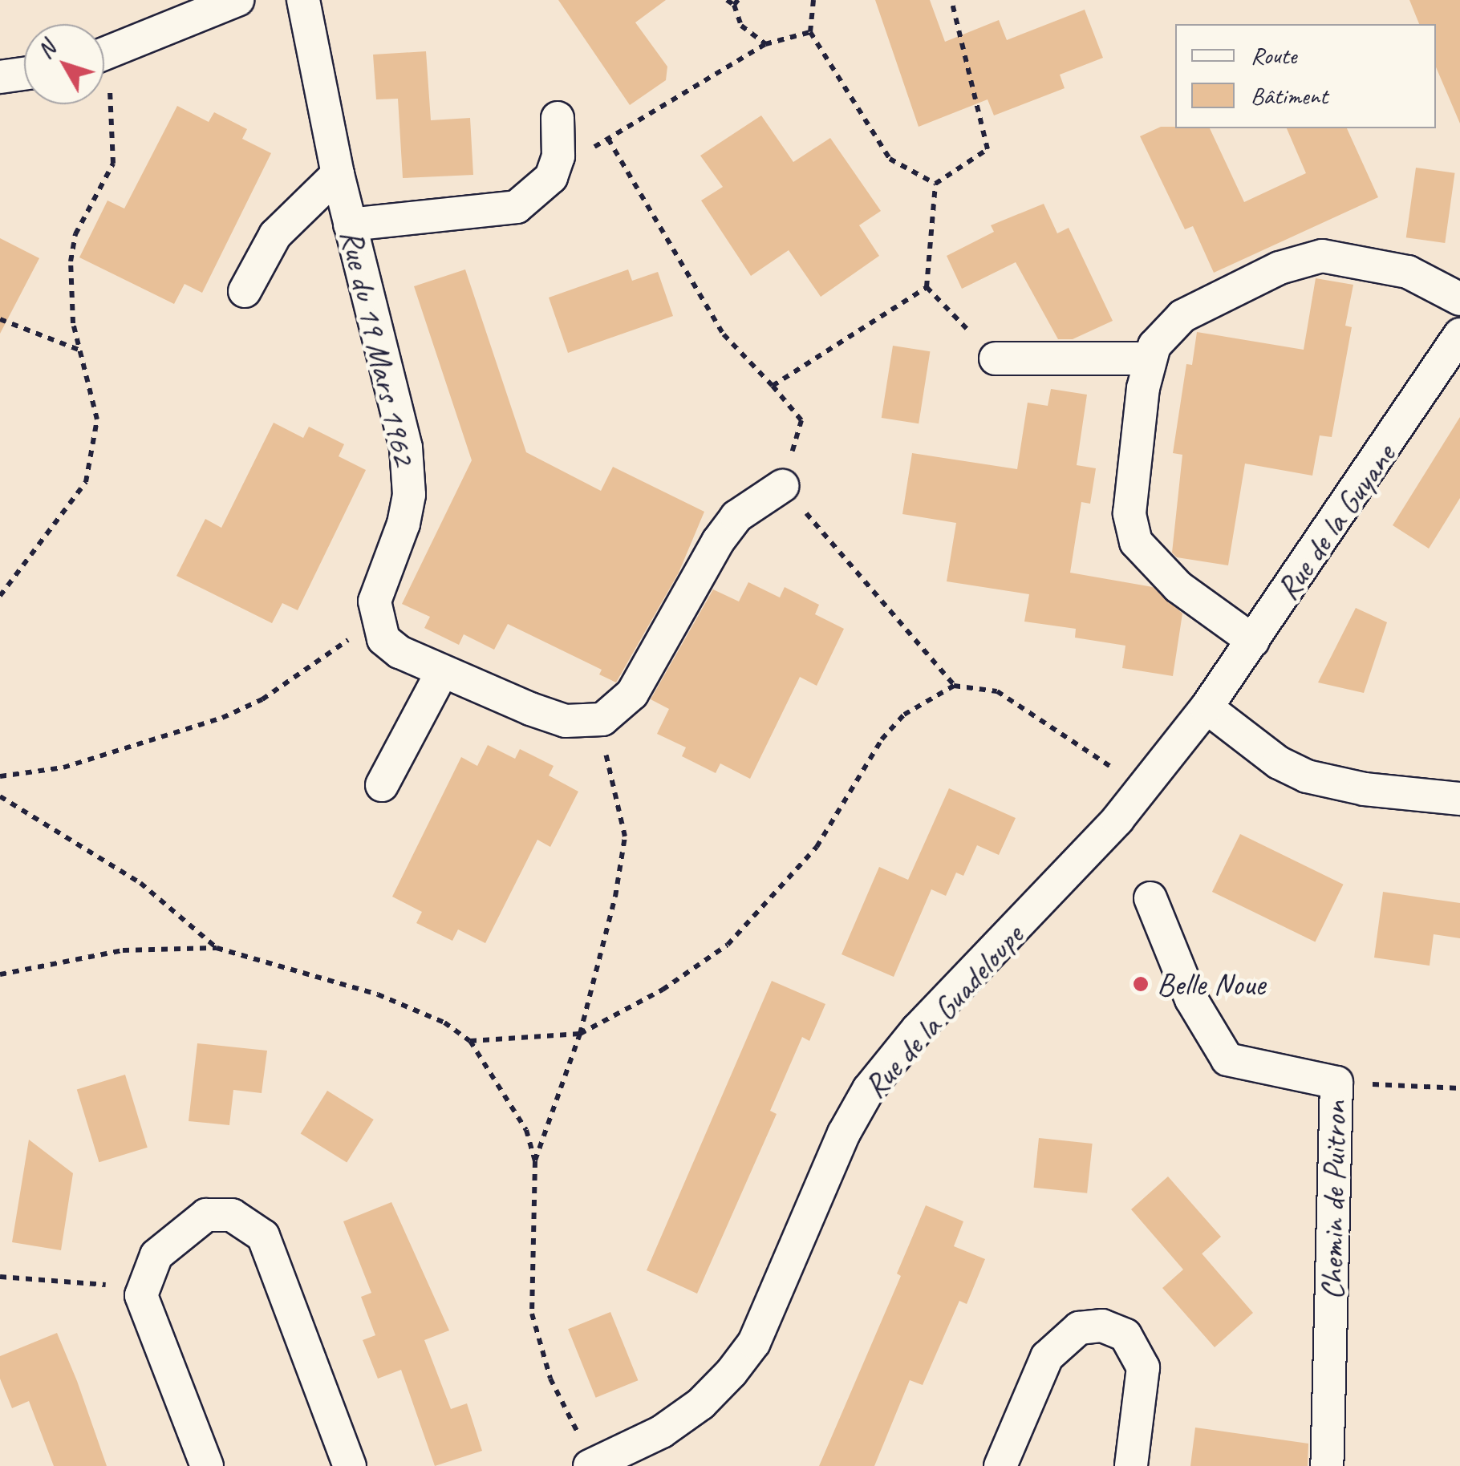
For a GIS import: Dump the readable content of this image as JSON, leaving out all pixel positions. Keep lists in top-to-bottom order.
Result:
{
  "streets": {
    "street": [
      "Rue du 19 Mars 1962",
      "Rue de la Guyane",
      "Rue de la Guadeloupe",
      "Chemin de Puitron"
    ]
  },
  "crossings": [
    ["Rue de la Guyane", "Rue de la Guadeloupe"]
  ],
  "places": ["Belle Noue"],
  "legend": ["Route", "Bâtiment"],
  "north": "top left"
}
